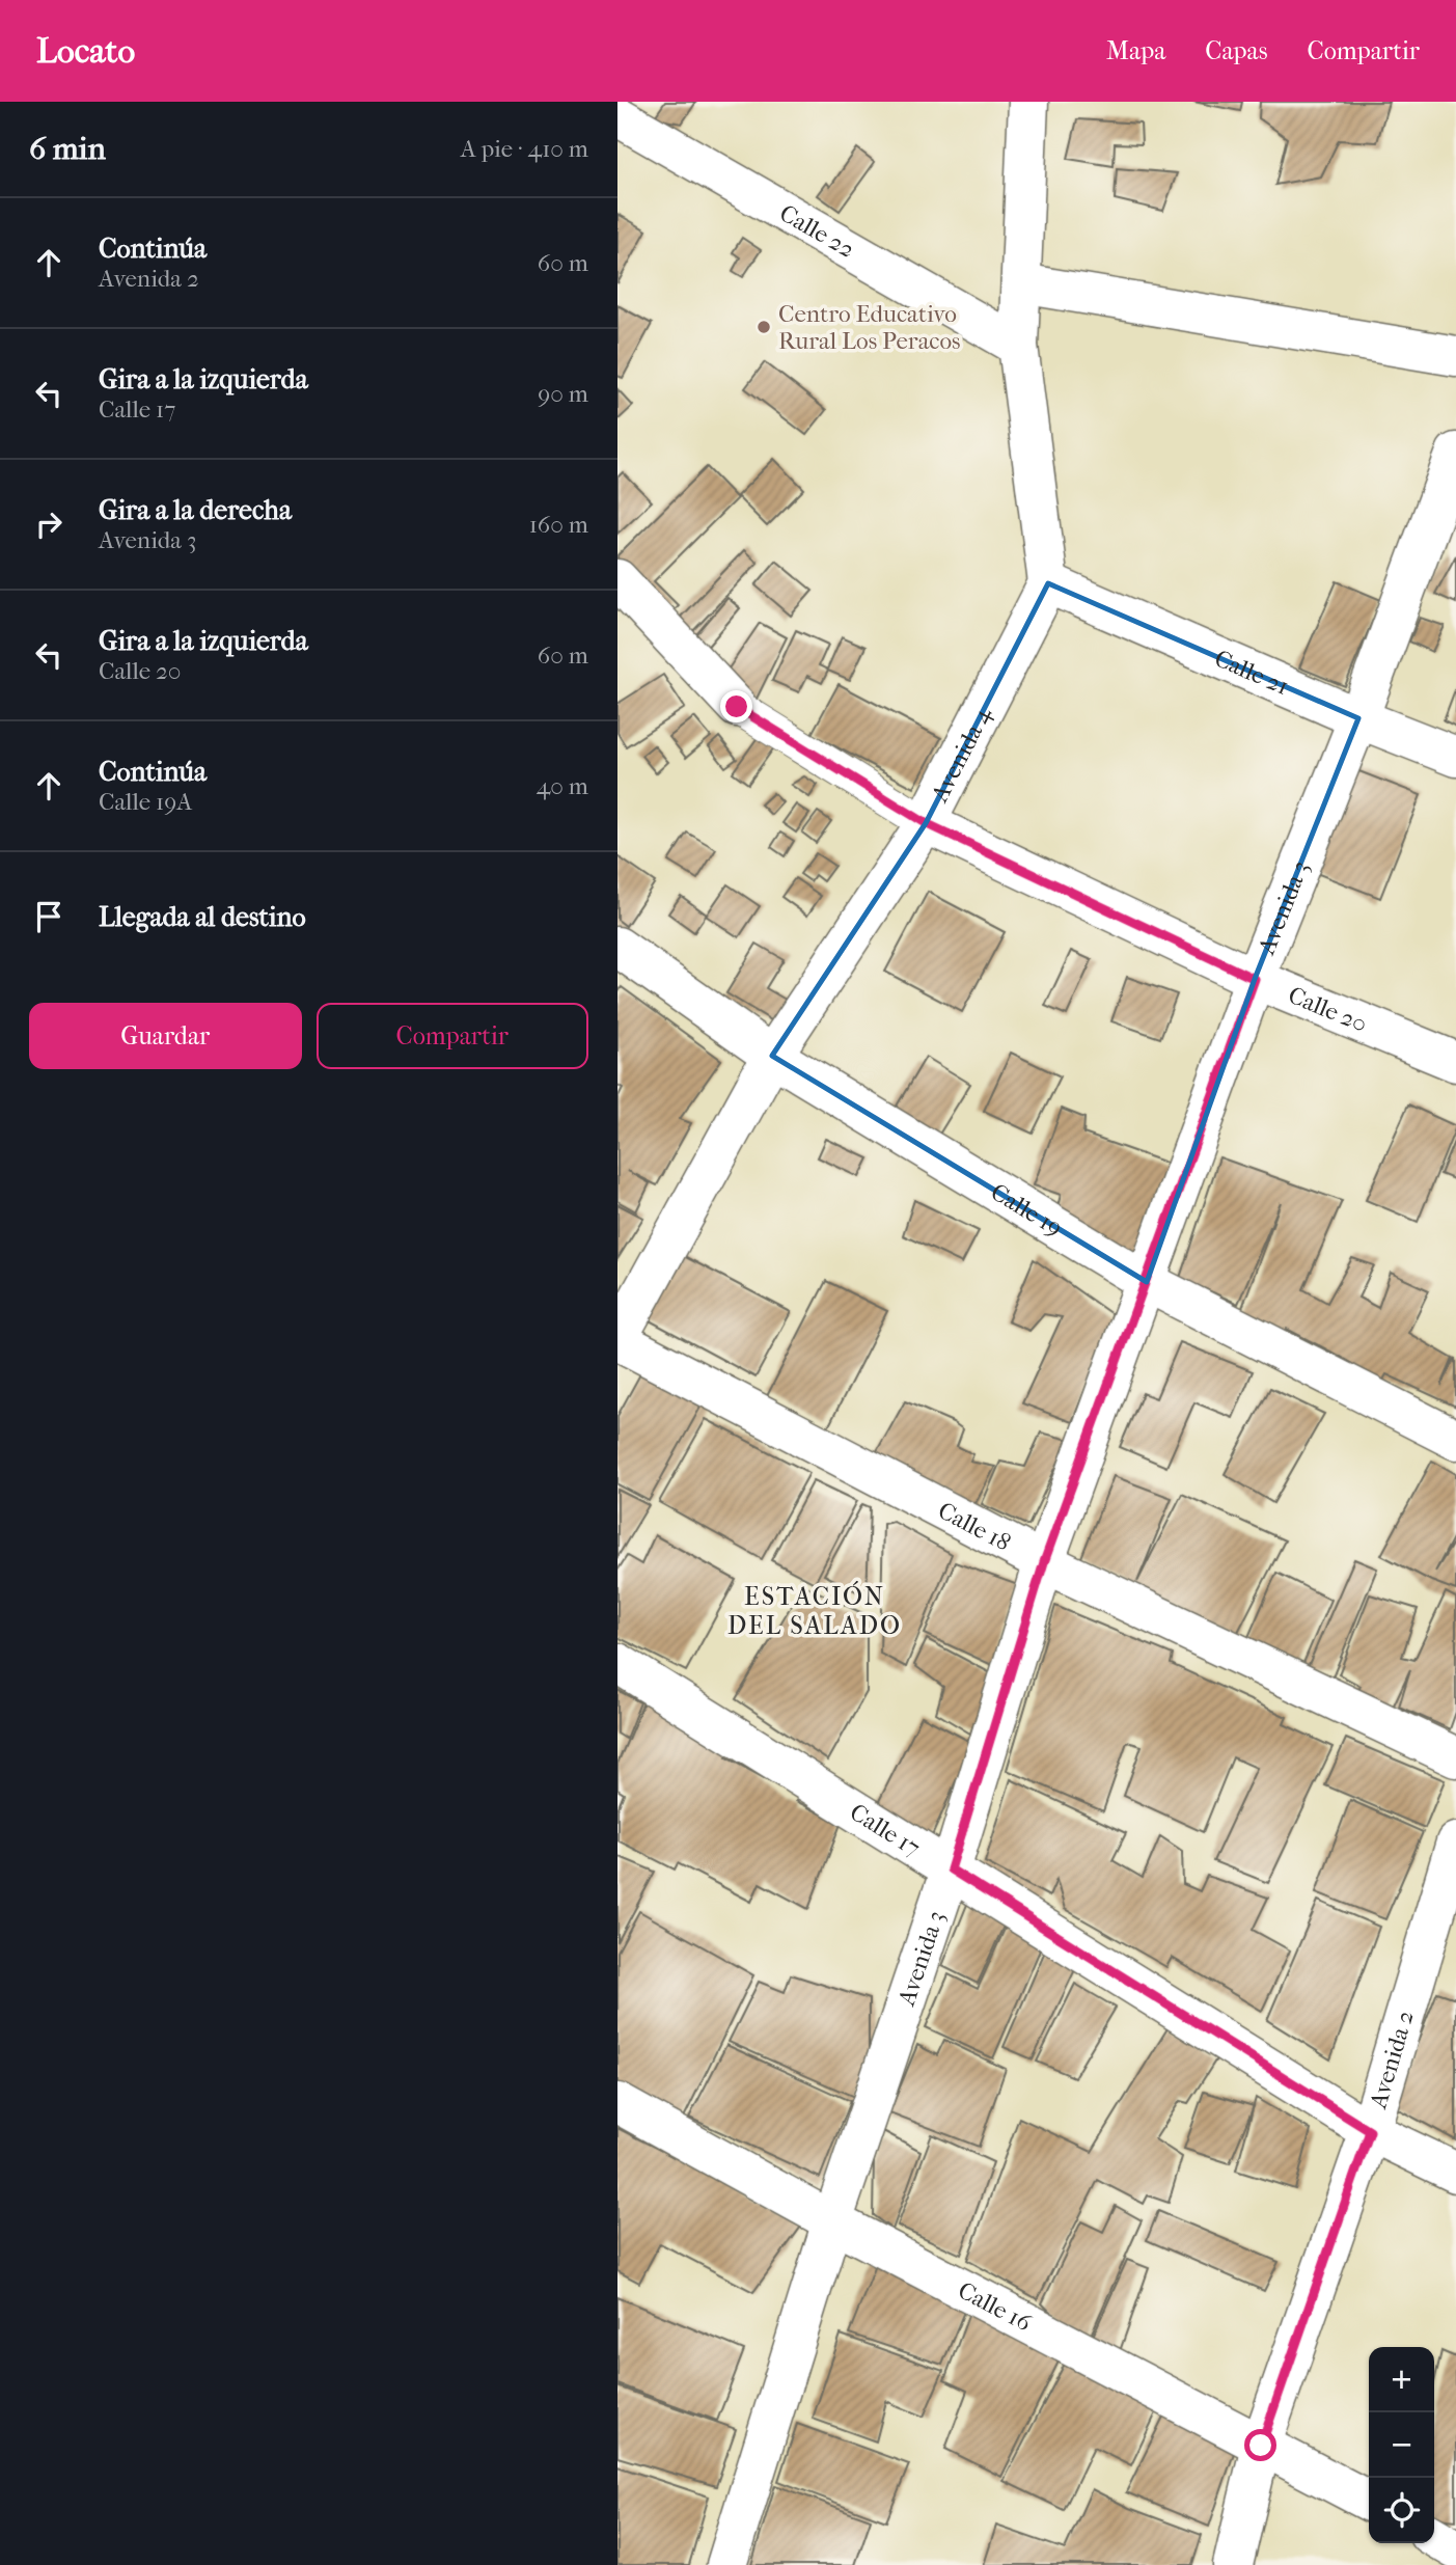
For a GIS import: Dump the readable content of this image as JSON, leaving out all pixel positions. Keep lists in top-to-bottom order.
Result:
{
  "streets": {
    "street": [
      "Calle 22",
      "Calle 21",
      "Avenida 4",
      "Avenida 3",
      "Calle 20",
      "Calle 19",
      "Calle 18",
      "Calle 17",
      "Avenida 2",
      "Calle 16"
    ]
  },
  "crossings": [
    ["Calle 21", "Avenida 4"],
    ["Calle 21", "Avenida 3"],
    ["Avenida 4", "Calle 20"],
    ["Avenida 4", "Calle 19"],
    ["Avenida 4", "Calle 18"],
    ["Avenida 3", "Calle 20"],
    ["Avenida 3", "Calle 19"],
    ["Avenida 3", "Calle 18"],
    ["Avenida 3", "Calle 17"],
    ["Avenida 3", "Calle 16"],
    ["Calle 17", "Avenida 2"],
    ["Avenida 2", "Calle 16"]
  ],
  "districts": ["ESTACIÓN DEL SALADO"],
  "places": ["Centro Educativo Rural Los Peracos"],
  "page": {
    "header": "Locato",
    "nav": ["Mapa", "Capas", "Compartir"],
    "heading": ["6 min", "A pie · 410 m"],
    "list": [
      ["Continúa", "Avenida 2", "60 m"],
      ["Gira a la izquierda", "Calle 17", "90 m"],
      ["Gira a la derecha", "Avenida 3", "160 m"],
      ["Gira a la izquierda", "Calle 20", "60 m"],
      ["Continúa", "Calle 19A", "40 m"],
      "Llegada al destino"
    ],
    "buttons": ["Guardar", "Compartir"],
    "map_buttons": ["+", "−"]
  }
}
